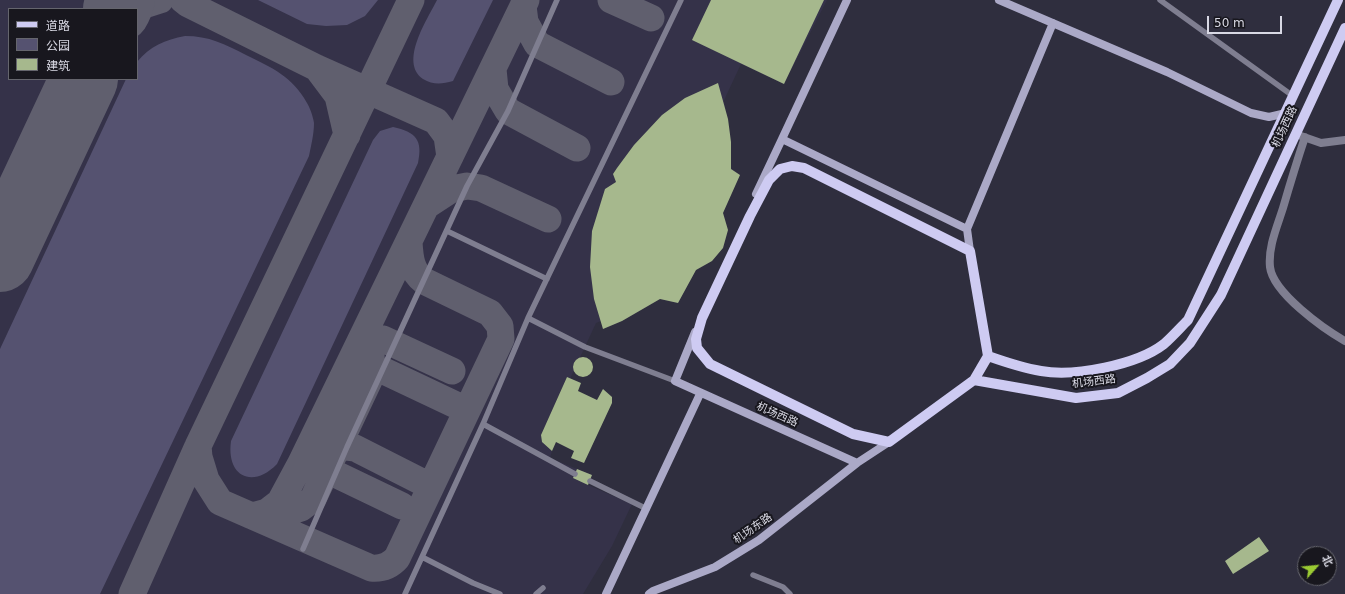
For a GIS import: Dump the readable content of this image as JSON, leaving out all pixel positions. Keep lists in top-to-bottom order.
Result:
{
  "streets": {
    "main road": ["机场西路", "机场东路"]
  },
  "crossings": [
    ["机场西路", "机场东路"]
  ],
  "legend": ["道路", "公园", "建筑"],
  "scale_bar": "50 m",
  "north": "top right"
}
